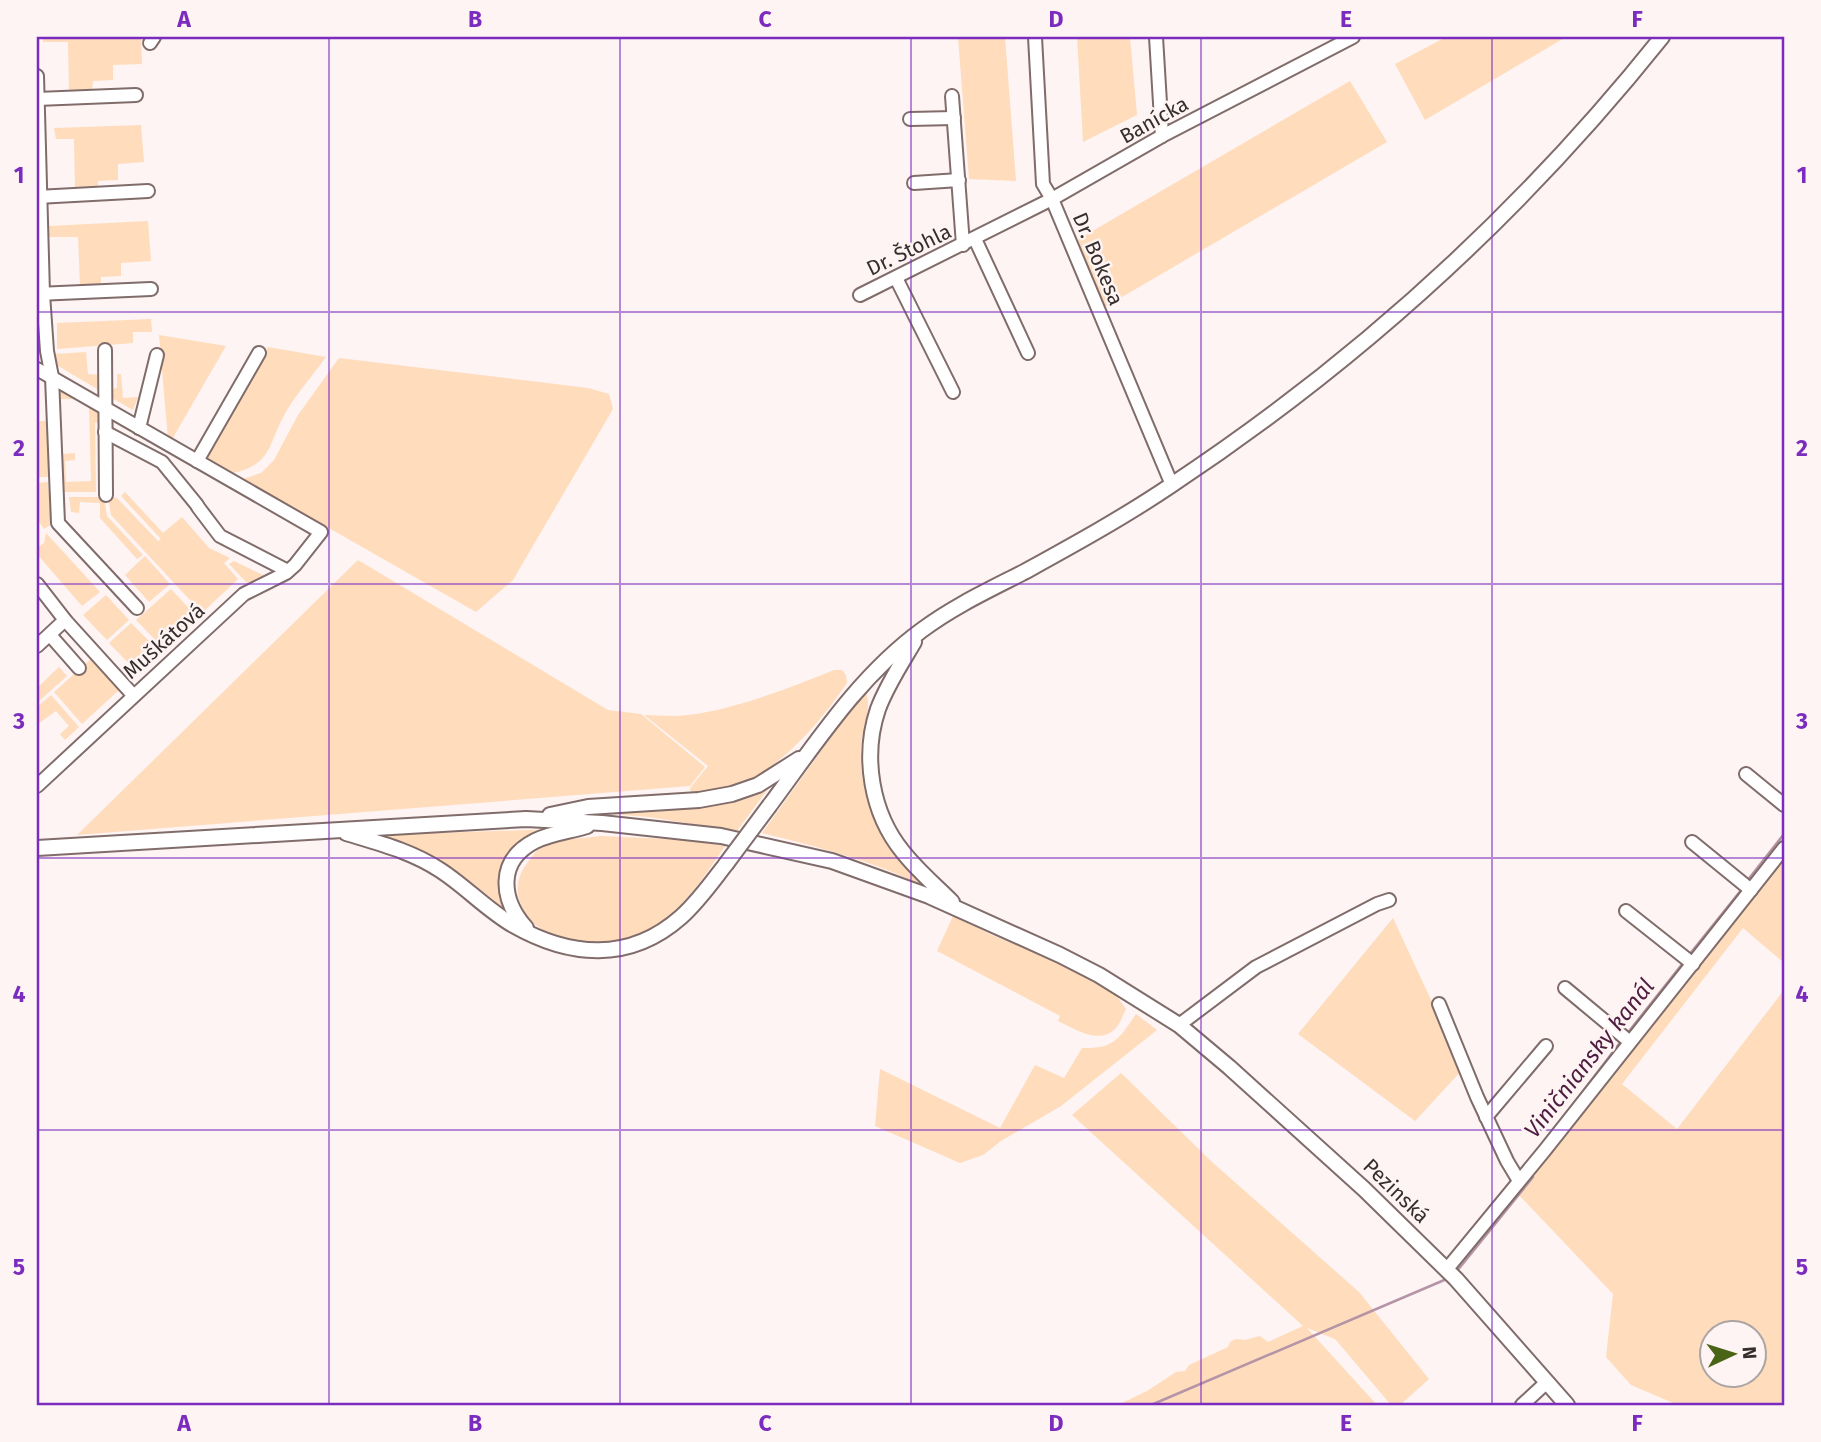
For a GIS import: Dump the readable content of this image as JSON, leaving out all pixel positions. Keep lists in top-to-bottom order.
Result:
{
  "streets": {
    "main road": ["Pezinská"],
    "street": [
      "Banícka",
      "Dr. Štohla",
      "Dr. Bokesa",
      "Muškátová"
    ]
  },
  "crossings": [
    ["Banícka", "Dr. Štohla"],
    ["Banícka", "Dr. Bokesa"]
  ],
  "water": ["Viničniansky kanál"],
  "north": "right",
  "grid": {
    "columns": [
      "A",
      "B",
      "C",
      "D",
      "E",
      "F"
    ],
    "rows": [
      "1",
      "2",
      "3",
      "4",
      "5"
    ]
  }
}
